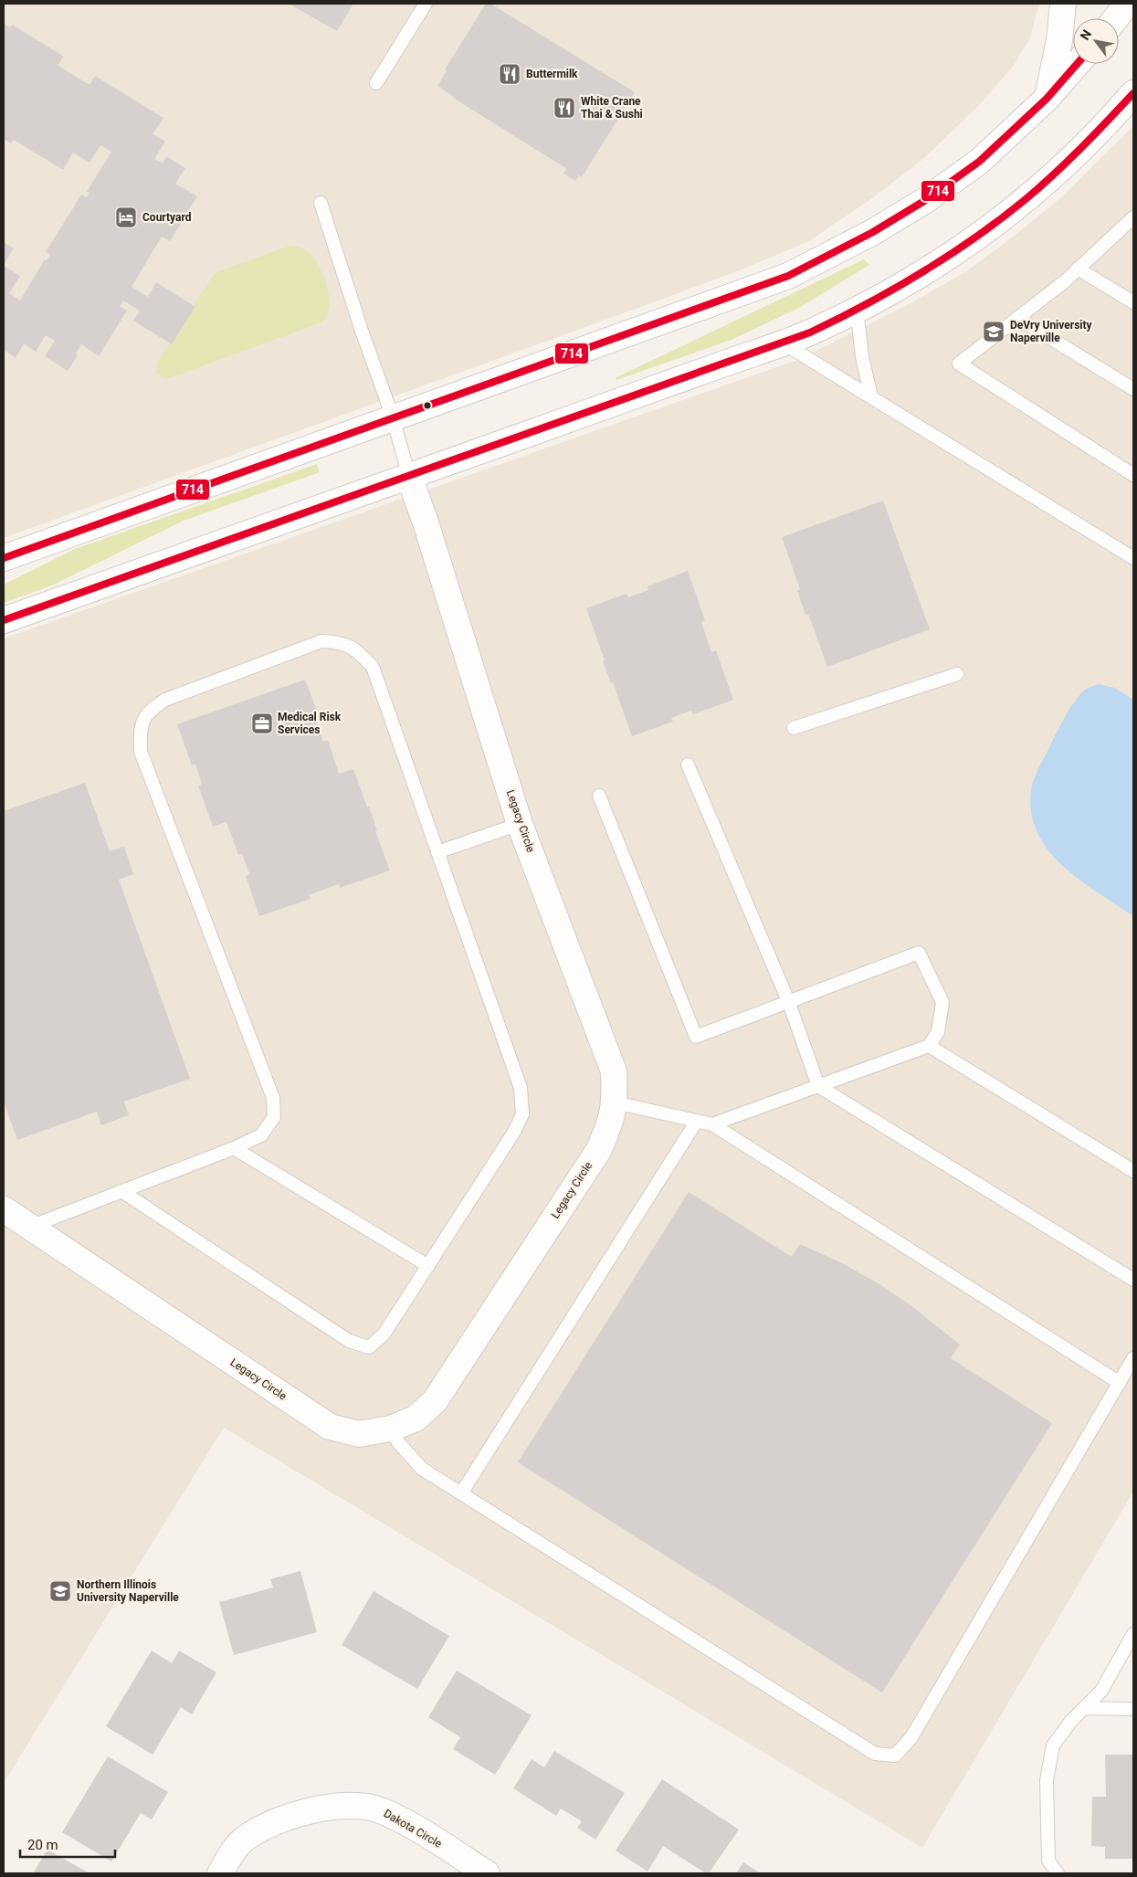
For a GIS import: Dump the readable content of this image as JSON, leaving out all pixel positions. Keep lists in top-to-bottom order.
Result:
{
  "streets": {
    "street": ["Legacy Circle", "Dakota Circle"]
  },
  "places": {
    "restaurant": ["Buttermilk", "White Crane Thai & Sushi"],
    "hotel": ["Courtyard"],
    "school or university": ["DeVry University Naperville", "Northern Illinois University Naperville"],
    "office": ["Medical Risk Services"]
  },
  "lines": ["transit line 714"],
  "scale_bar": "20 m",
  "north": "top left"
}
